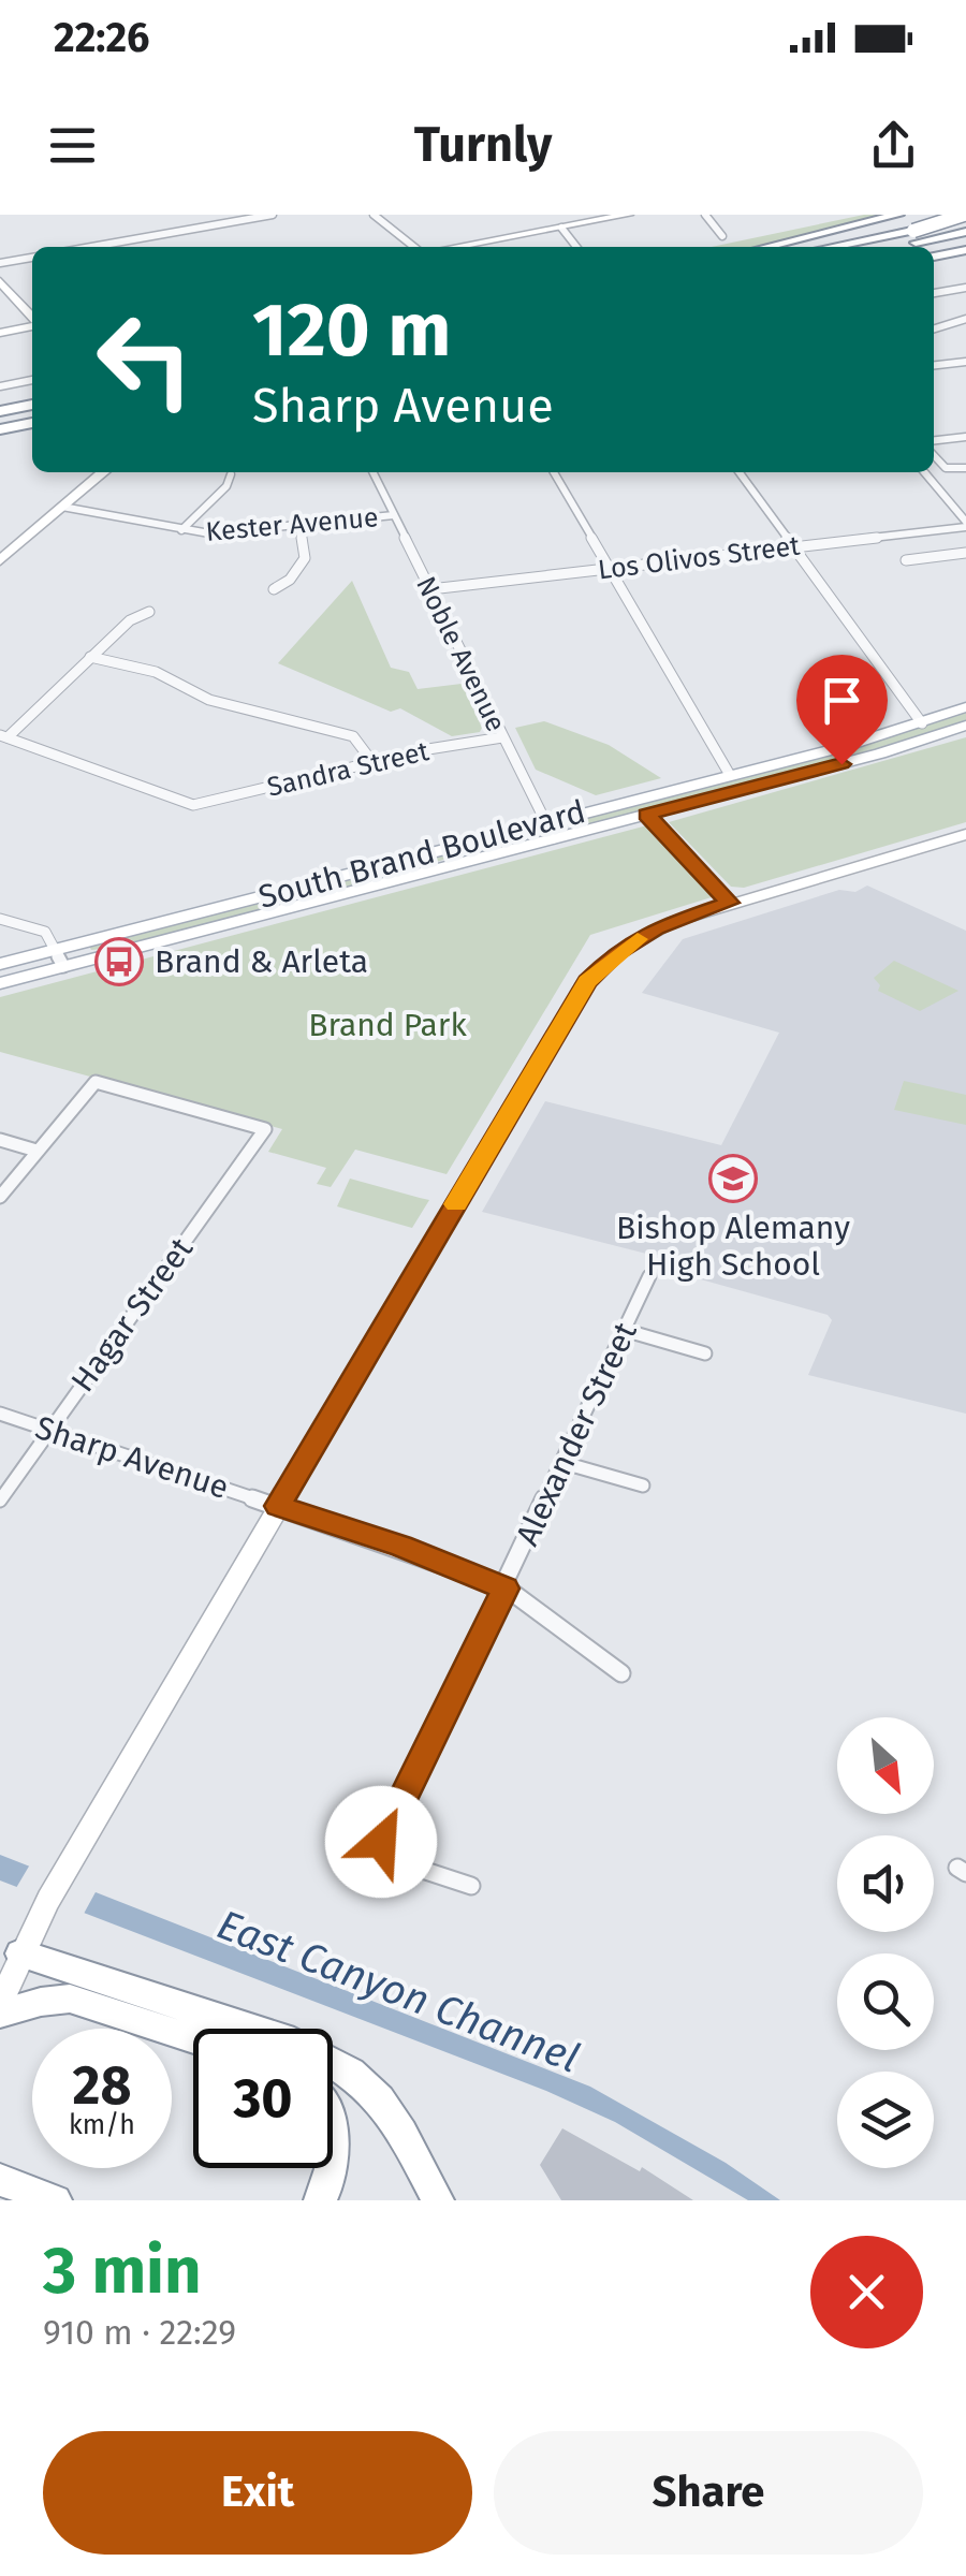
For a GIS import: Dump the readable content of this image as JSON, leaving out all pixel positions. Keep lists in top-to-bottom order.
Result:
{
  "streets": {
    "main road": ["South Brand Boulevard"],
    "street": [
      "Kester Avenue",
      "Los Olivos Street",
      "Noble Avenue",
      "Sandra Street",
      "Hagar Street",
      "Alexander Street",
      "Sharp Avenue"
    ]
  },
  "crossings": [
    ["Kester Avenue", "Noble Avenue"],
    ["Los Olivos Street", "Noble Avenue"],
    ["Noble Avenue", "Sandra Street"],
    ["Noble Avenue", "South Brand Boulevard"],
    ["Hagar Street", "Sharp Avenue"],
    ["Alexander Street", "Sharp Avenue"]
  ],
  "water": ["East Canyon Channel"],
  "parks": ["Brand Park"],
  "places": {
    "bus stop": ["Brand & Arleta"],
    "school or university": ["Bishop Alemany High School"]
  },
  "north": "bottom right",
  "page": {
    "status": "22:26",
    "header": "Turnly",
    "turn": ["120 m", "Sharp Avenue"],
    "speed": "28 km/h",
    "limit": "30",
    "heading": ["3 min", "910 m · 22:29"],
    "buttons": ["Exit", "Share"]
  }
}
